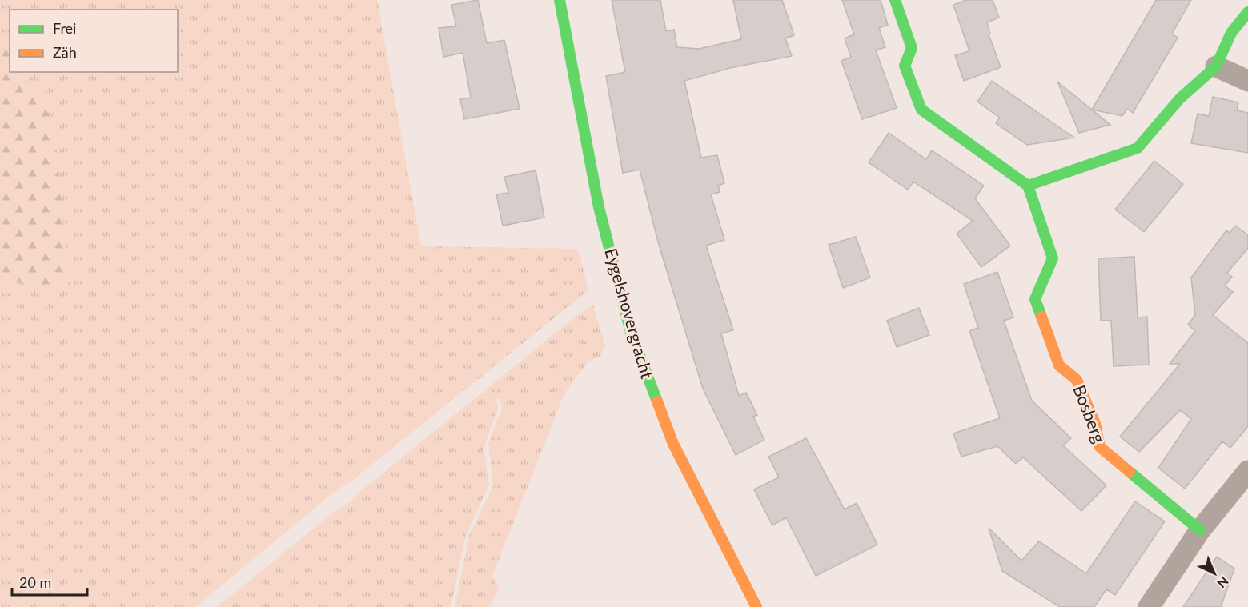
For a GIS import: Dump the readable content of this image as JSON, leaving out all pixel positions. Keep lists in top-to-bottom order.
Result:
{
  "streets": {
    "street": ["Eygelshovergracht", "Bosberg"]
  },
  "legend": ["Frei", "Zäh"],
  "scale_bar": "20 m",
  "north": "bottom right"
}
